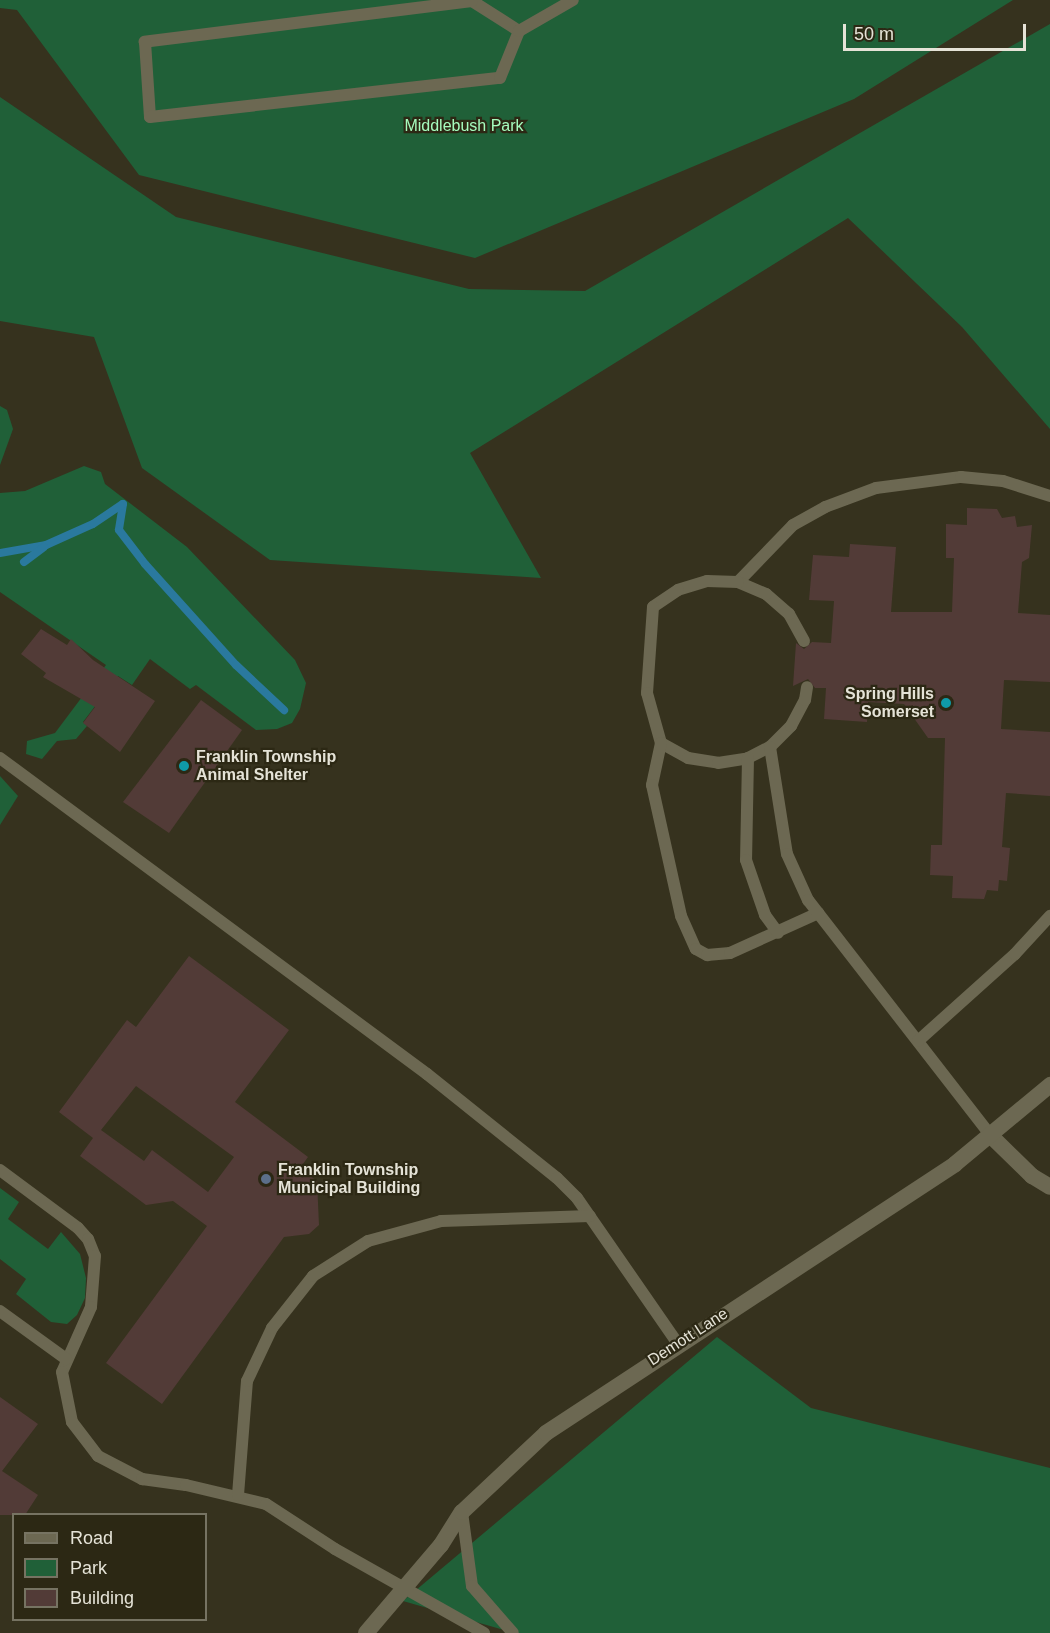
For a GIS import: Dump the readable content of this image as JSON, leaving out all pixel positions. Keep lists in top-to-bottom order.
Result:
{
  "streets": {
    "street": ["Demott Lane"]
  },
  "parks": ["Middlebush Park"],
  "places": ["Spring Hills Somerset", "Franklin Township Animal Shelter", "Franklin Township Municipal Building"],
  "legend": ["Road", "Park", "Building"],
  "scale_bar": "50 m"
}
